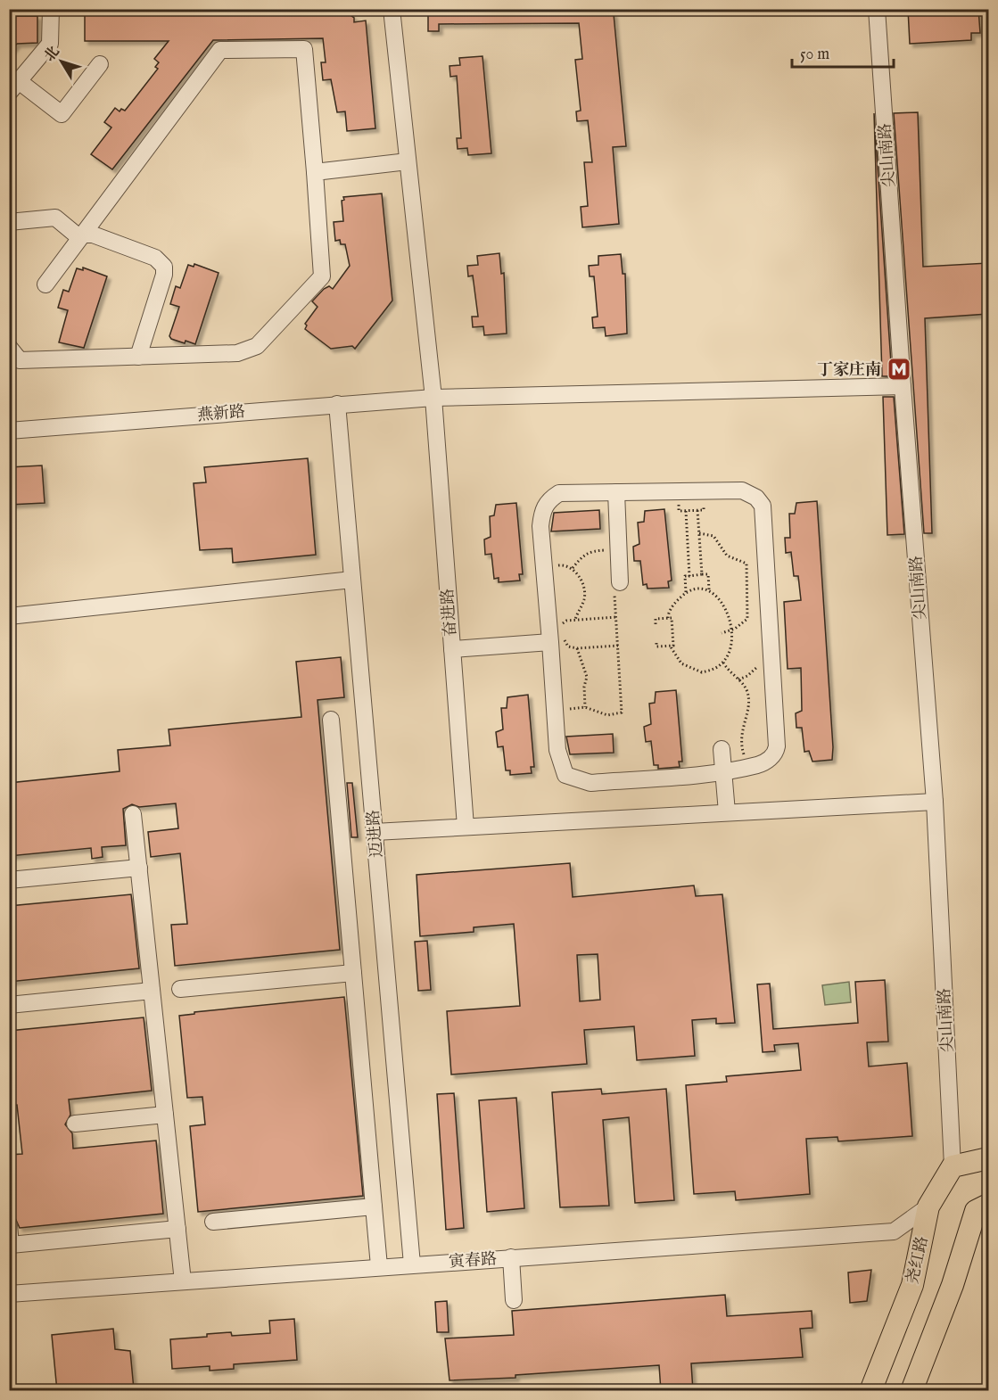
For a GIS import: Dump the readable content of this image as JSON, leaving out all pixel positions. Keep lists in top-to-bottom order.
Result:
{
  "streets": {
    "main road": ["尧红路"],
    "street": [
      "尖山南路",
      "燕新路",
      "奋进路",
      "迈进路",
      "寅春路"
    ]
  },
  "crossings": [
    ["尖山南路", "燕新路"],
    ["尖山南路", "尧红路"],
    ["燕新路", "奋进路"],
    ["燕新路", "迈进路"],
    ["迈进路", "寅春路"],
    ["寅春路", "尧红路"]
  ],
  "places": {
    "metro station": ["丁家庄南"]
  },
  "scale_bar": "50 m",
  "north": "top left"
}
